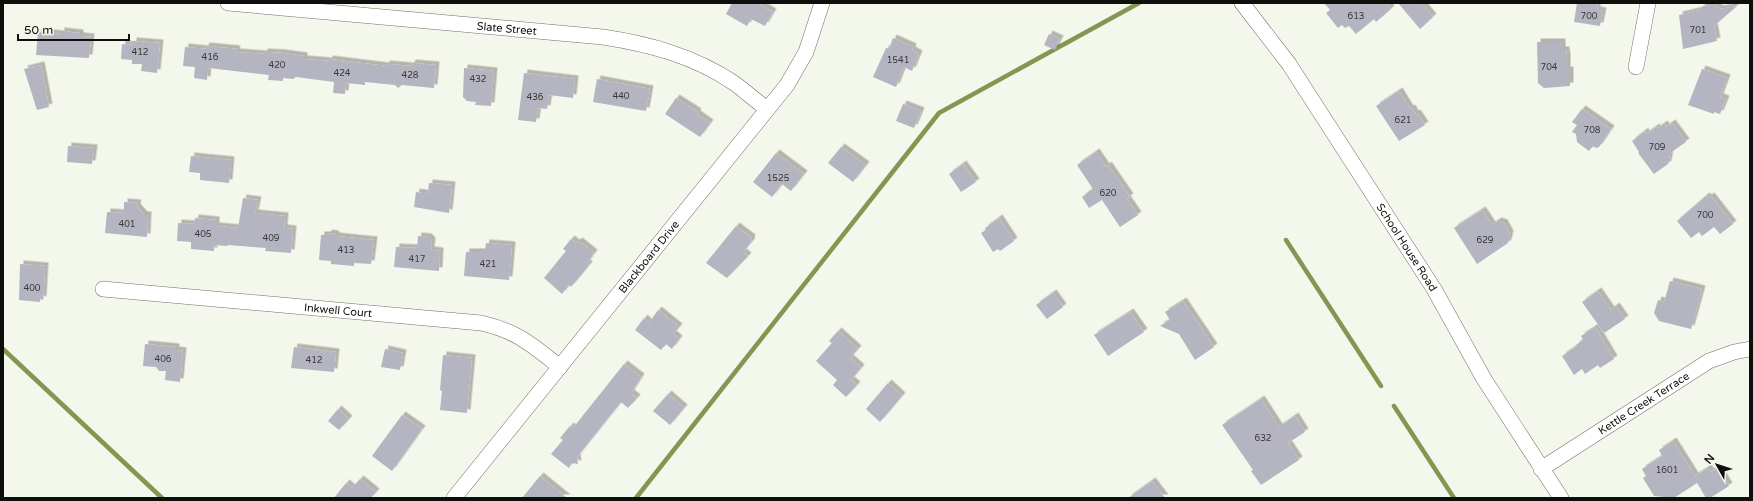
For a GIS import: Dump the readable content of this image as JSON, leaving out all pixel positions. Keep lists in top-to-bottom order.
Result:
{
  "streets": {
    "street": [
      "Slate Street",
      "School House Road",
      "Blackboard Drive",
      "Inkwell Court",
      "Kettle Creek Terrace"
    ]
  },
  "crossings": [
    ["Slate Street", "Blackboard Drive"],
    ["School House Road", "Kettle Creek Terrace"],
    ["Blackboard Drive", "Inkwell Court"]
  ],
  "house_numbers": [
    "613",
    "700",
    "701",
    "412",
    "416",
    "1541",
    "420",
    "704",
    "424",
    "428",
    "432",
    "440",
    "436",
    "621",
    "708",
    "709",
    "1525",
    "620",
    "700",
    "401",
    "405",
    "409",
    "629",
    "413",
    "417",
    "421",
    "400",
    "406",
    "412",
    "632",
    "1601"
  ],
  "scale_bar": "50 m",
  "north": "top left"
}
